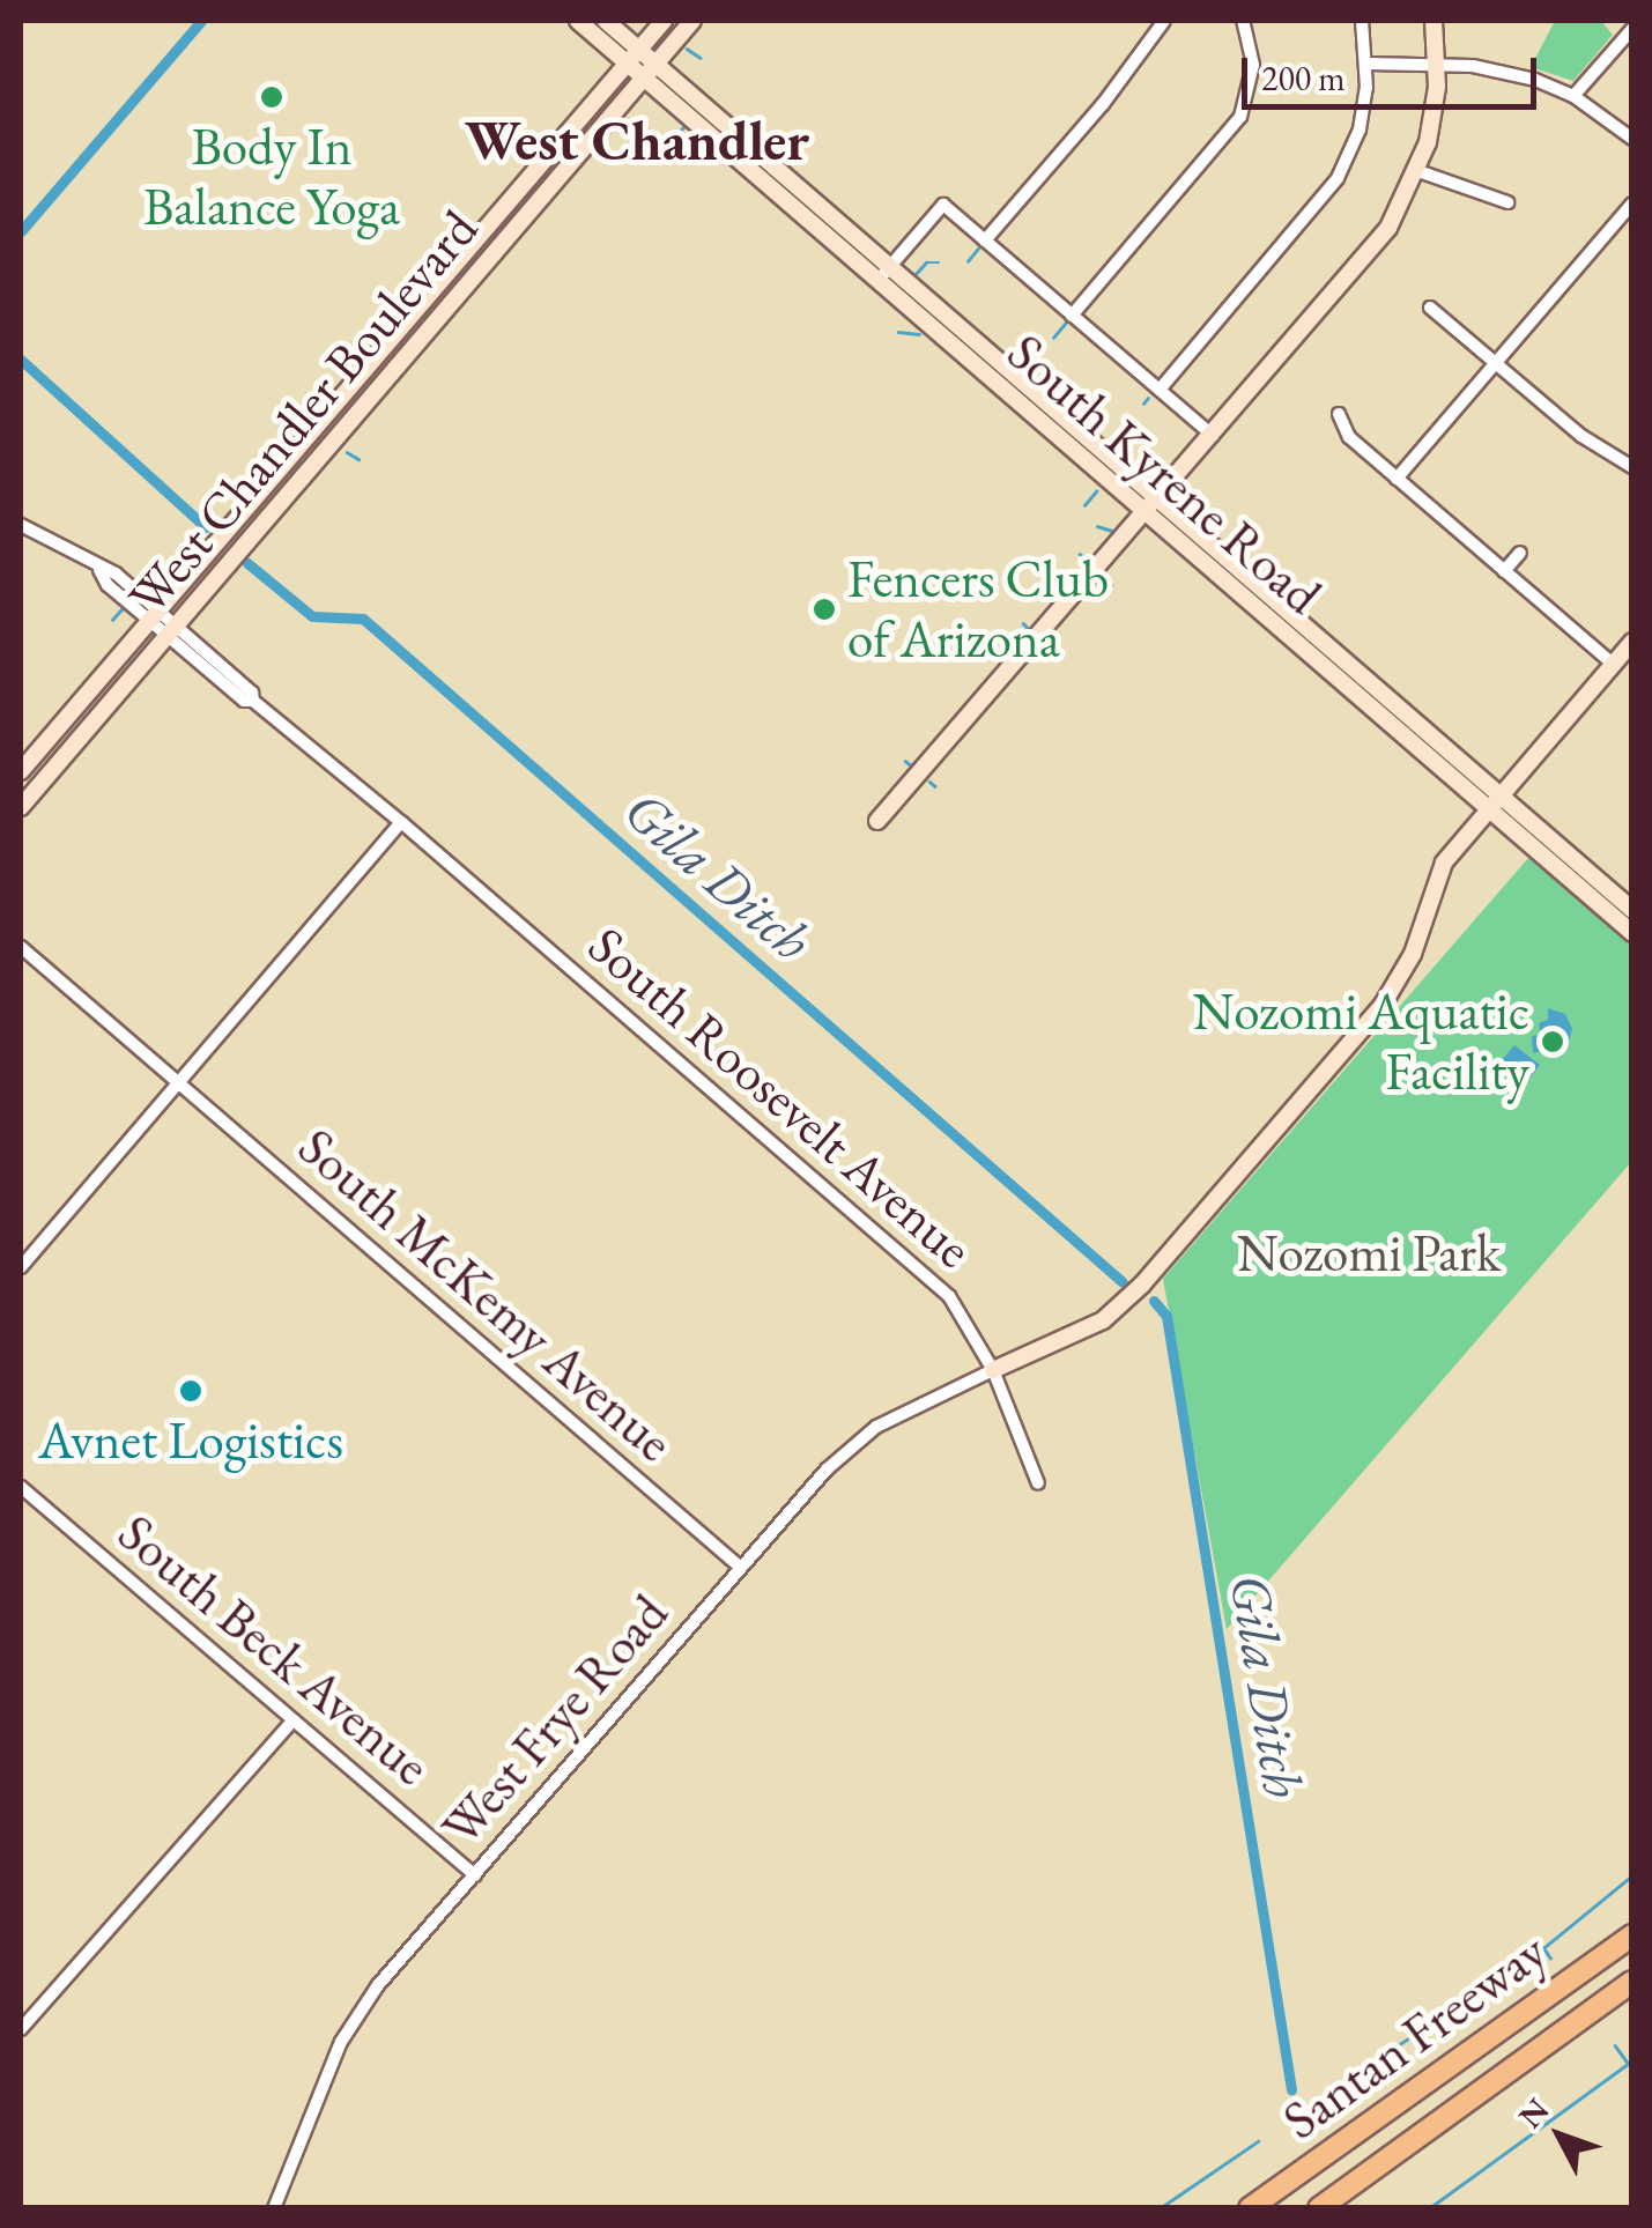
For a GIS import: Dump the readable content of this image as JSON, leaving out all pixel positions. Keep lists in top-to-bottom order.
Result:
{
  "streets": {
    "highway": ["Santan Freeway"],
    "main road": ["West Chandler Boulevard", "South Kyrene Road"],
    "street": [
      "South Roosevelt Avenue",
      "South McKemy Avenue",
      "South Beck Avenue",
      "West Frye Road"
    ]
  },
  "crossings": [
    ["West Chandler Boulevard", "South Kyrene Road"],
    ["West Chandler Boulevard", "South Roosevelt Avenue"],
    ["South Roosevelt Avenue", "West Frye Road"],
    ["South McKemy Avenue", "West Frye Road"],
    ["South Beck Avenue", "West Frye Road"]
  ],
  "districts": ["West Chandler"],
  "water": ["Gila Ditch"],
  "parks": ["Nozomi Park"],
  "places": [
    "Body In Balance Yoga",
    "Fencers Club of Arizona",
    "Nozomi Aquatic Facility",
    "Avnet Logistics"
  ],
  "scale_bar": "200 m",
  "north": "top left"
}
